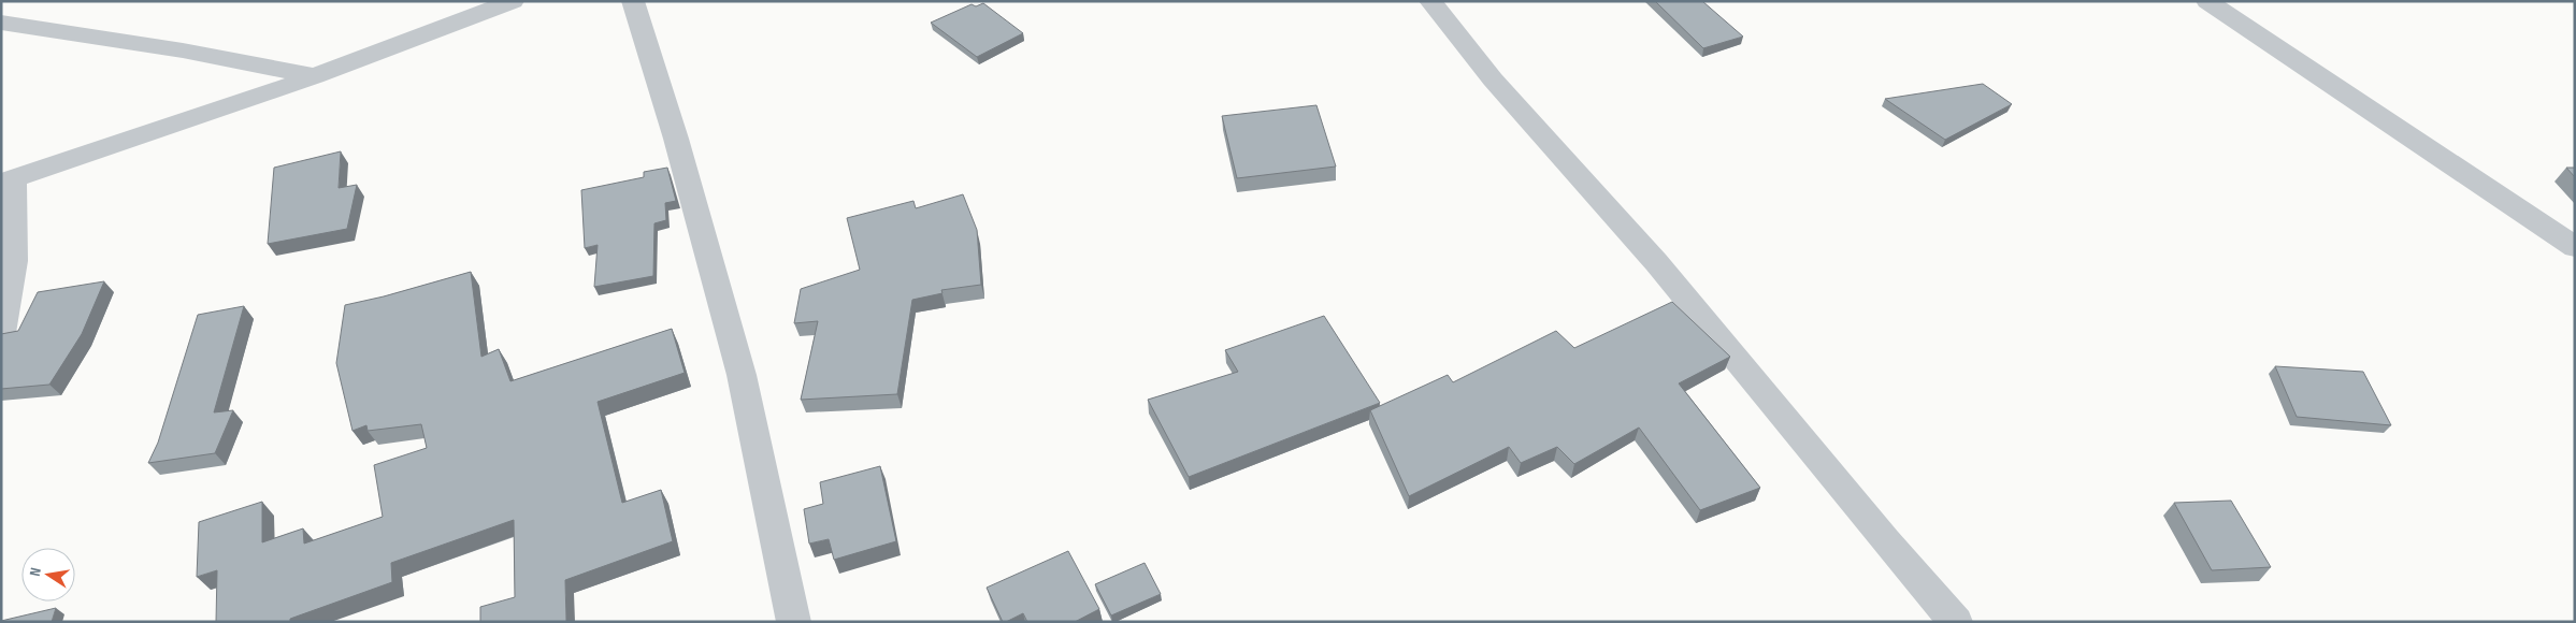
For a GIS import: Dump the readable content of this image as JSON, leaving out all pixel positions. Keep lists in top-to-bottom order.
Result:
{
  "north": "left"
}
